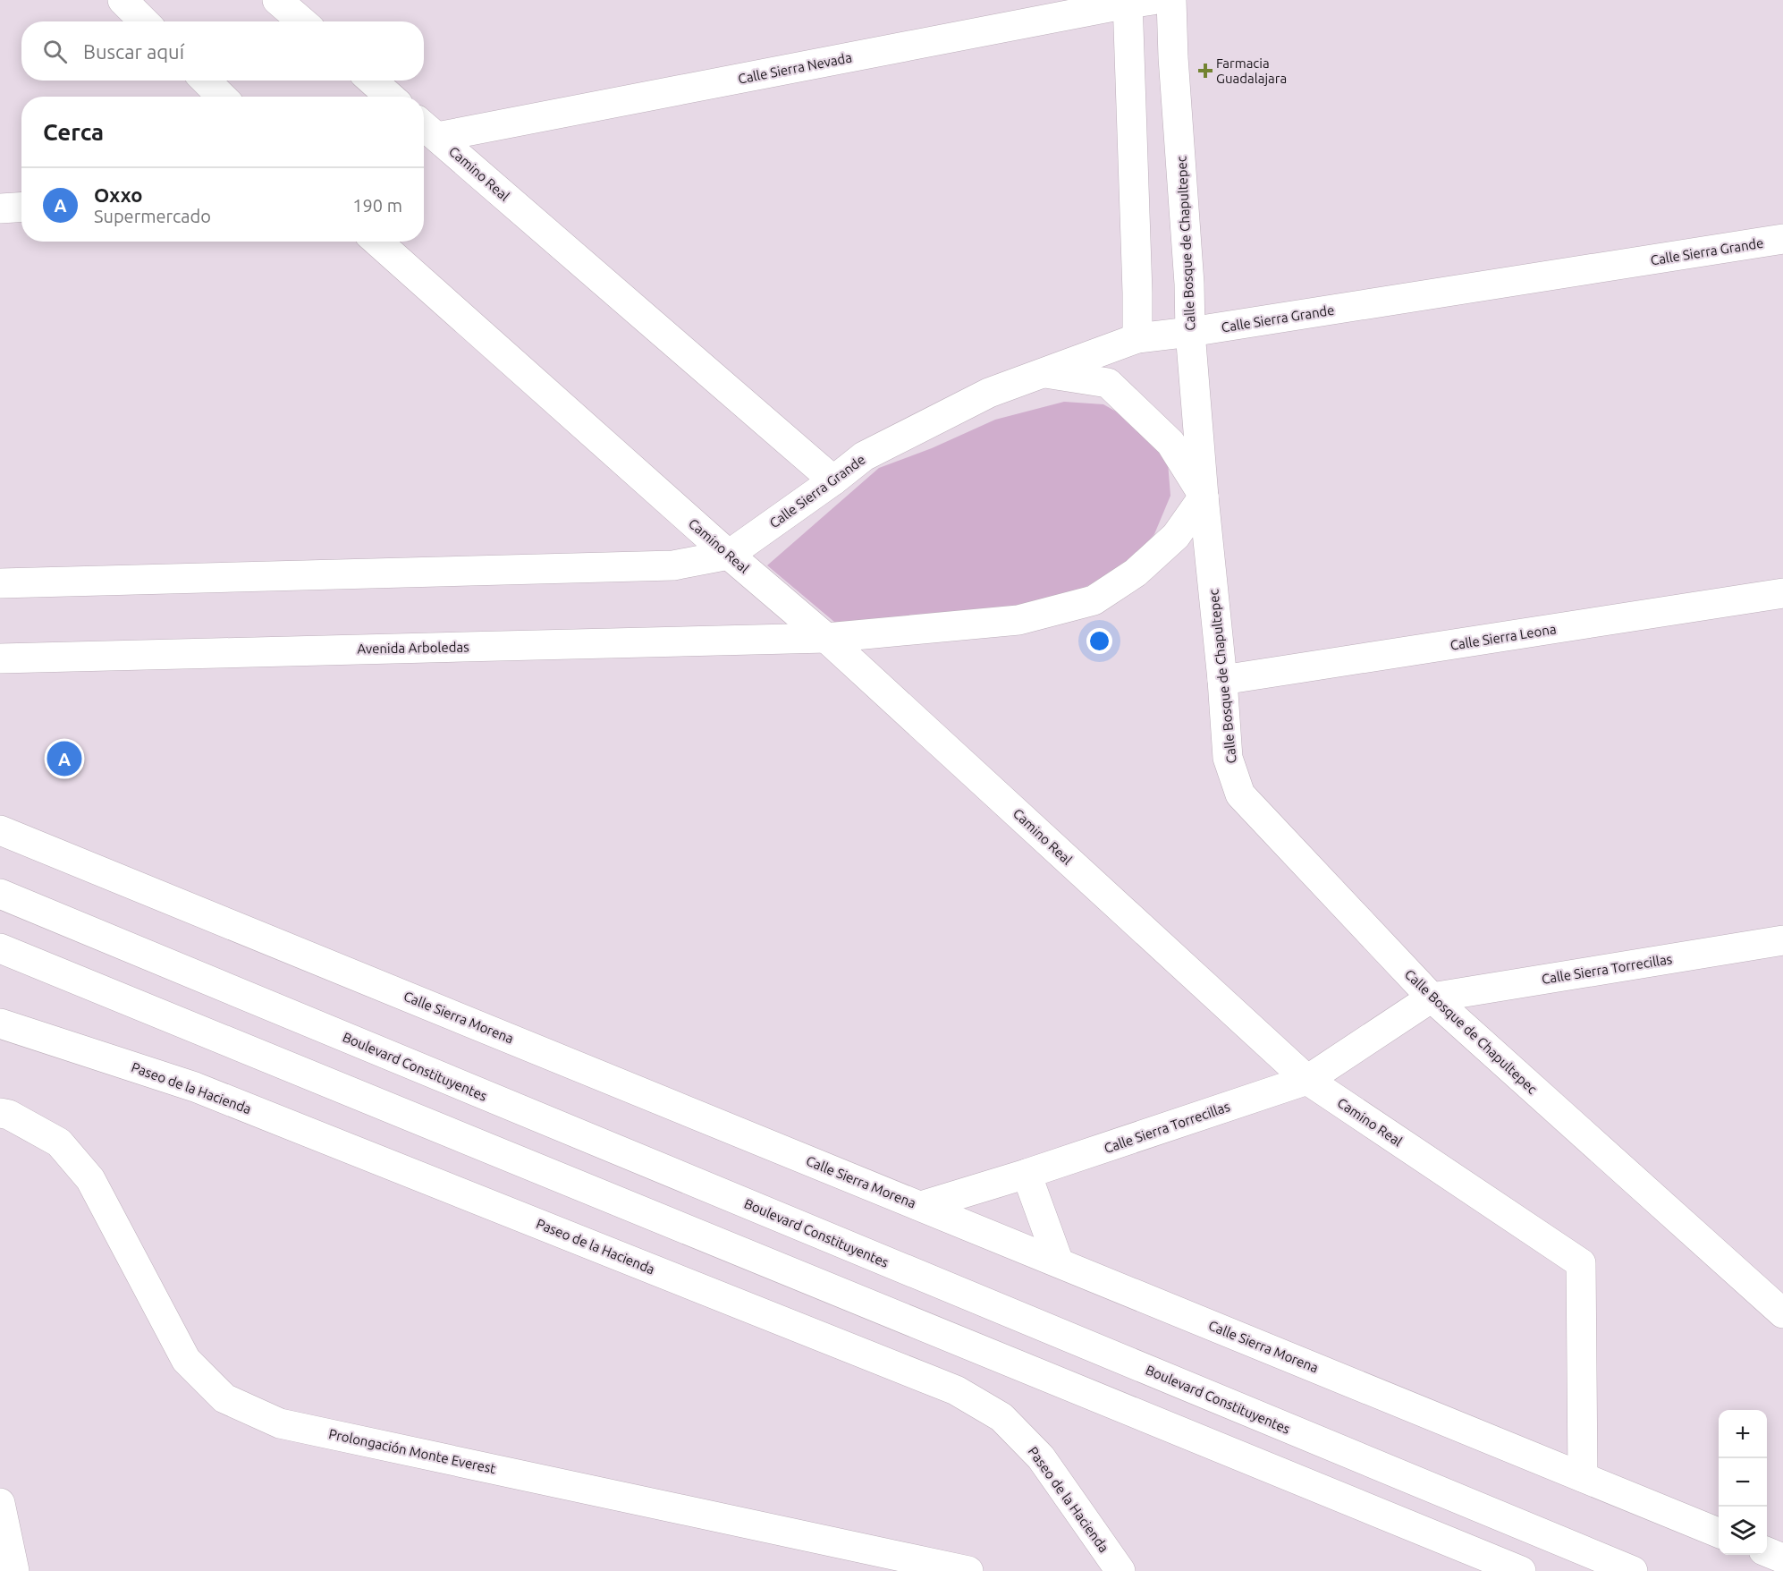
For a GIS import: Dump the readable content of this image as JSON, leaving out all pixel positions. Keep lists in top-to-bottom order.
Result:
{
  "streets": {
    "main road": [
      "Calle Sierra Nevada",
      "Camino Real",
      "Calle Bosque de Chapultepec",
      "Calle Sierra Grande",
      "Calle Sierra Leona",
      "Avenida Arboledas",
      "Calle Sierra Torrecillas",
      "Calle Sierra Morena",
      "Boulevard Constituyentes",
      "Paseo de la Hacienda",
      "Prolongación Monte Everest"
    ]
  },
  "crossings": [
    ["Calle Sierra Nevada", "Camino Real"],
    ["Camino Real", "Calle Sierra Grande"],
    ["Camino Real", "Avenida Arboledas"],
    ["Camino Real", "Calle Sierra Torrecillas"],
    ["Camino Real", "Calle Sierra Morena"],
    ["Calle Bosque de Chapultepec", "Calle Sierra Grande"],
    ["Calle Bosque de Chapultepec", "Calle Sierra Leona"],
    ["Calle Bosque de Chapultepec", "Calle Sierra Torrecillas"],
    ["Calle Sierra Torrecillas", "Calle Sierra Morena"]
  ],
  "places": {
    "health": ["Farmacia Guadalajara"]
  },
  "page": {
    "search": "Buscar aquí",
    "heading": "Cerca",
    "list": [
      {
        "mark": "A",
        "name": "Oxxo",
        "note": "Supermercado",
        "value": "190 m"
      }
    ],
    "pins": "A",
    "map_buttons": ["+", "−"]
  }
}
